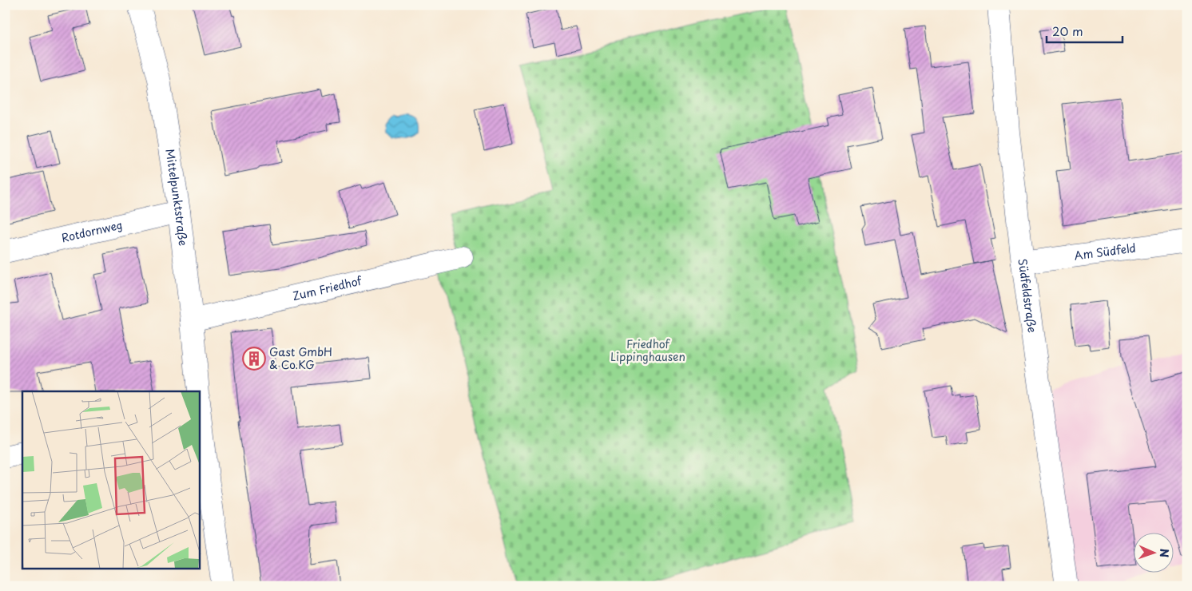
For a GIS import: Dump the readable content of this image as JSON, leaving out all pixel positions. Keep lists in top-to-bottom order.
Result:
{
  "streets": {
    "street": [
      "Mittelpunktstraße",
      "Rotdornweg",
      "Am Südfeld",
      "Zum Friedhof",
      "Südfeldstraße"
    ]
  },
  "crossings": [
    ["Mittelpunktstraße", "Rotdornweg"],
    ["Mittelpunktstraße", "Zum Friedhof"],
    ["Am Südfeld", "Südfeldstraße"]
  ],
  "parks": ["Friedhof Lippinghausen"],
  "places": {
    "building": ["Gast GmbH & Co.KG"]
  },
  "scale_bar": "20 m",
  "north": "right"
}
